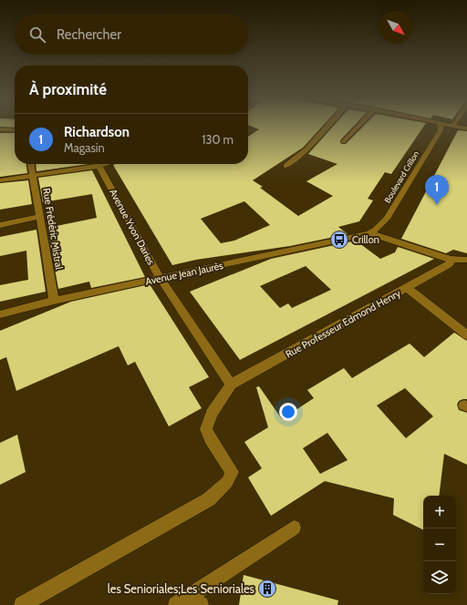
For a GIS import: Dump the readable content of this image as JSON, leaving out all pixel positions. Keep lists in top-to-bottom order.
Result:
{
  "streets": {
    "street": [
      "Boulevard Crillon",
      "Avenue Yvon Daries",
      "Rue Frédéric Mistral",
      "Avenue Jean Jaurès",
      "Rue Professeur Edmond Henry"
    ]
  },
  "crossings": [
    ["Boulevard Crillon", "Avenue Jean Jaurès"],
    ["Avenue Yvon Daries", "Avenue Jean Jaurès"],
    ["Avenue Yvon Daries", "Rue Professeur Edmond Henry"],
    ["Rue Frédéric Mistral", "Avenue Jean Jaurès"]
  ],
  "places": {
    "bus stop": ["Crillon"],
    "building": ["les Senioriales;Les Senioriales"]
  },
  "north": "bottom right",
  "page": {
    "search": "Rechercher",
    "heading": "À proximité",
    "list": [
      {
        "mark": "1",
        "name": "Richardson",
        "note": "Magasin",
        "value": "130 m"
      }
    ],
    "pins": "1",
    "map_buttons": ["+", "−"]
  }
}
